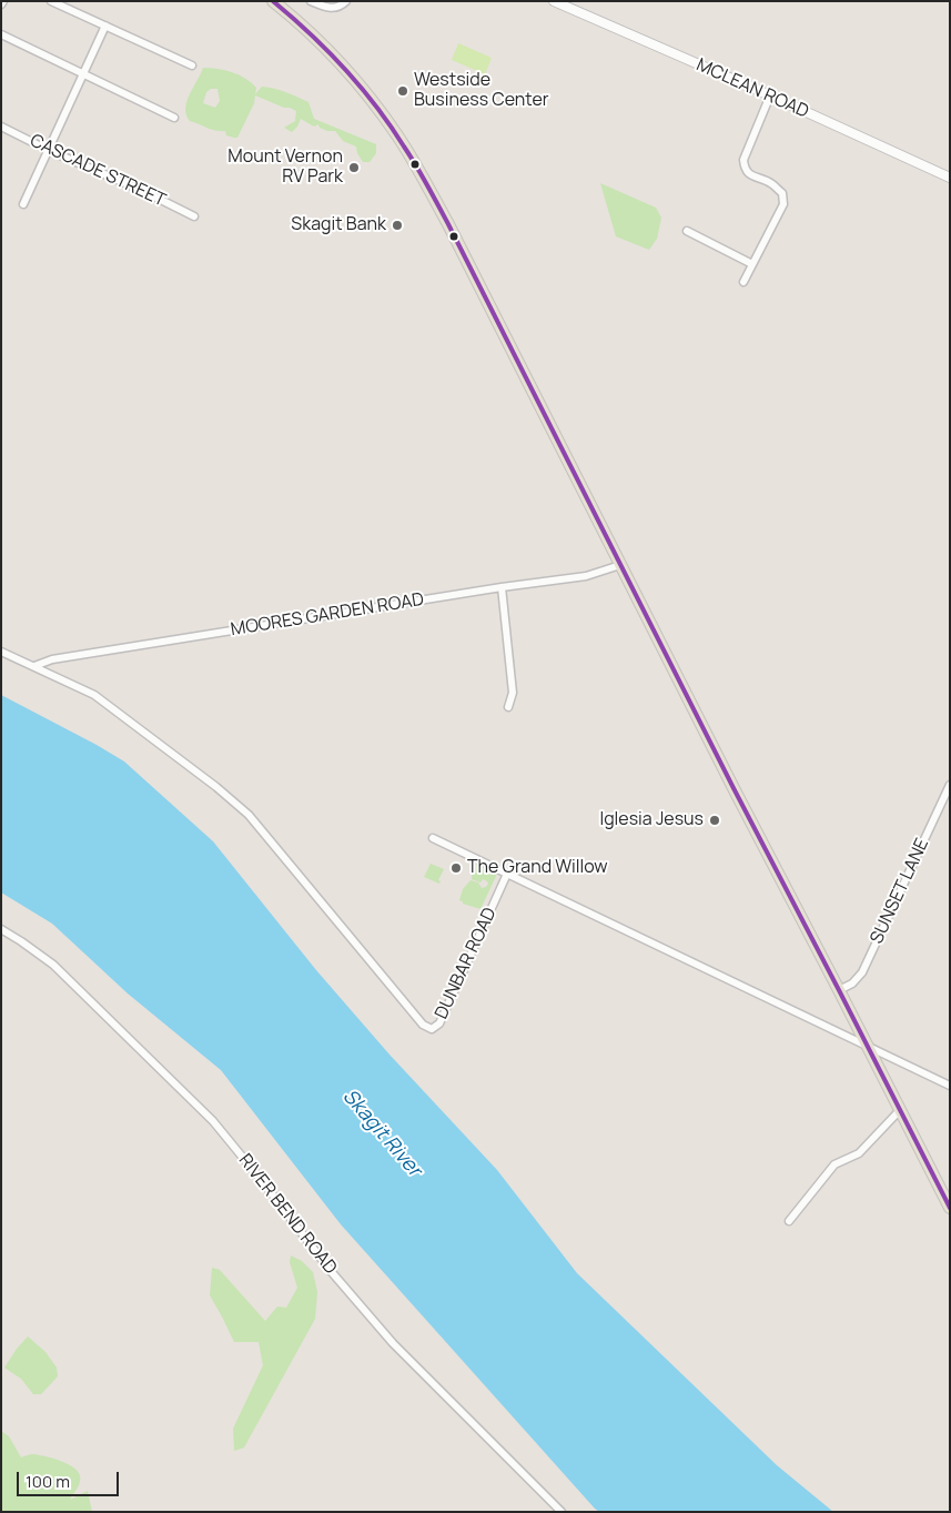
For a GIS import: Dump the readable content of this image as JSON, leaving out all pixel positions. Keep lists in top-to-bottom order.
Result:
{
  "streets": {
    "street": [
      "MCLEAN ROAD",
      "CASCADE STREET",
      "MOORES GARDEN ROAD",
      "SUNSET LANE",
      "DUNBAR ROAD",
      "RIVER BEND ROAD"
    ]
  },
  "crossings": [
    ["MOORES GARDEN ROAD", "DUNBAR ROAD"]
  ],
  "water": ["Skagit River"],
  "places": [
    "Westside Business Center",
    "Mount Vernon RV Park",
    "Skagit Bank",
    "Iglesia Jesus",
    "The Grand Willow"
  ],
  "scale_bar": "100 m"
}
